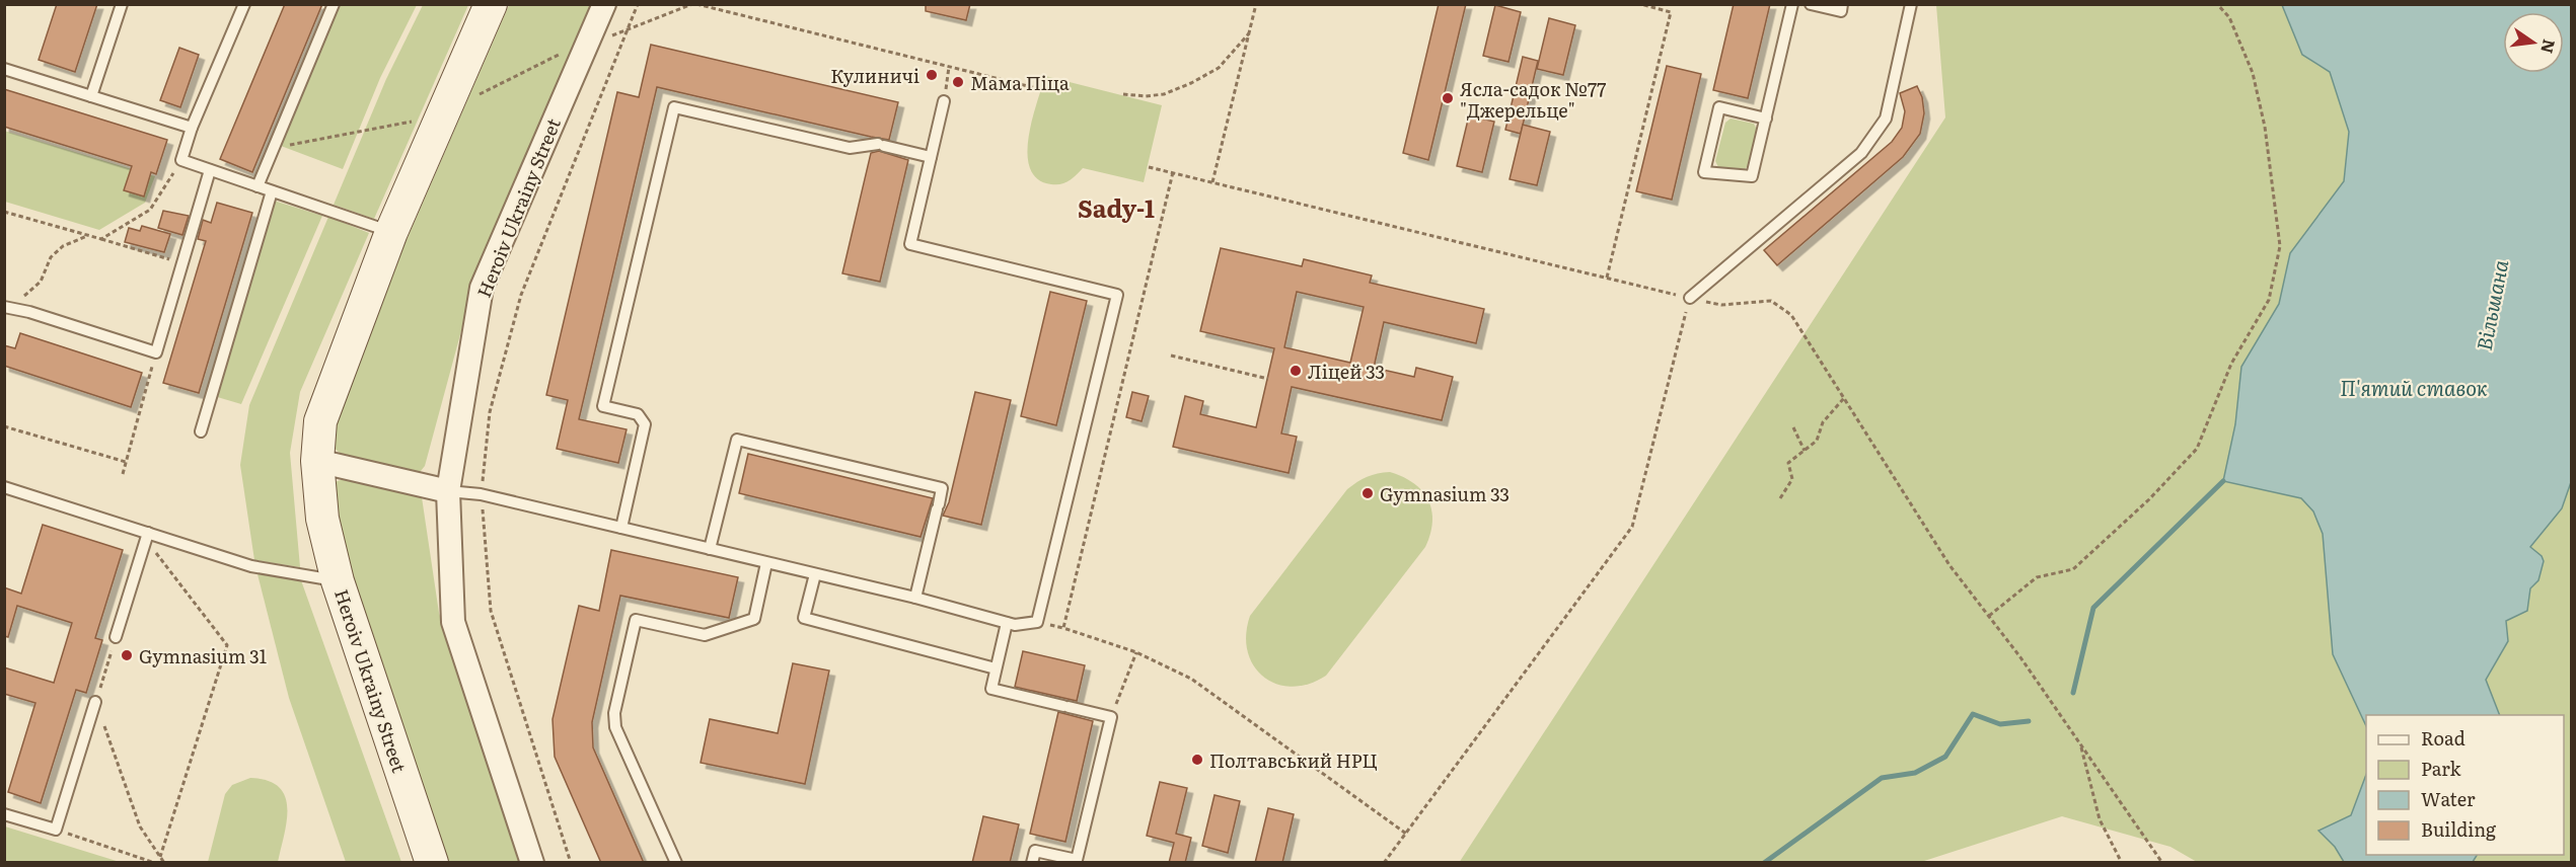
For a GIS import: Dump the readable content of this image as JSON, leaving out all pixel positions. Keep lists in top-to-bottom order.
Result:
{
  "streets": {
    "main road": ["Heroiv Ukrainy Street"]
  },
  "districts": ["Sady-1"],
  "water": ["Вільшана", "П'ятий ставок"],
  "places": [
    "Кулиничі",
    "Мама Піца",
    "Ясла-садок №77 \"Джерельце\"",
    "Ліцей 33",
    "Gymnasium 33",
    "Gymnasium 31",
    "Полтавський НРЦ"
  ],
  "legend": [
    "Road",
    "Park",
    "Water",
    "Building"
  ],
  "north": "right"
}
